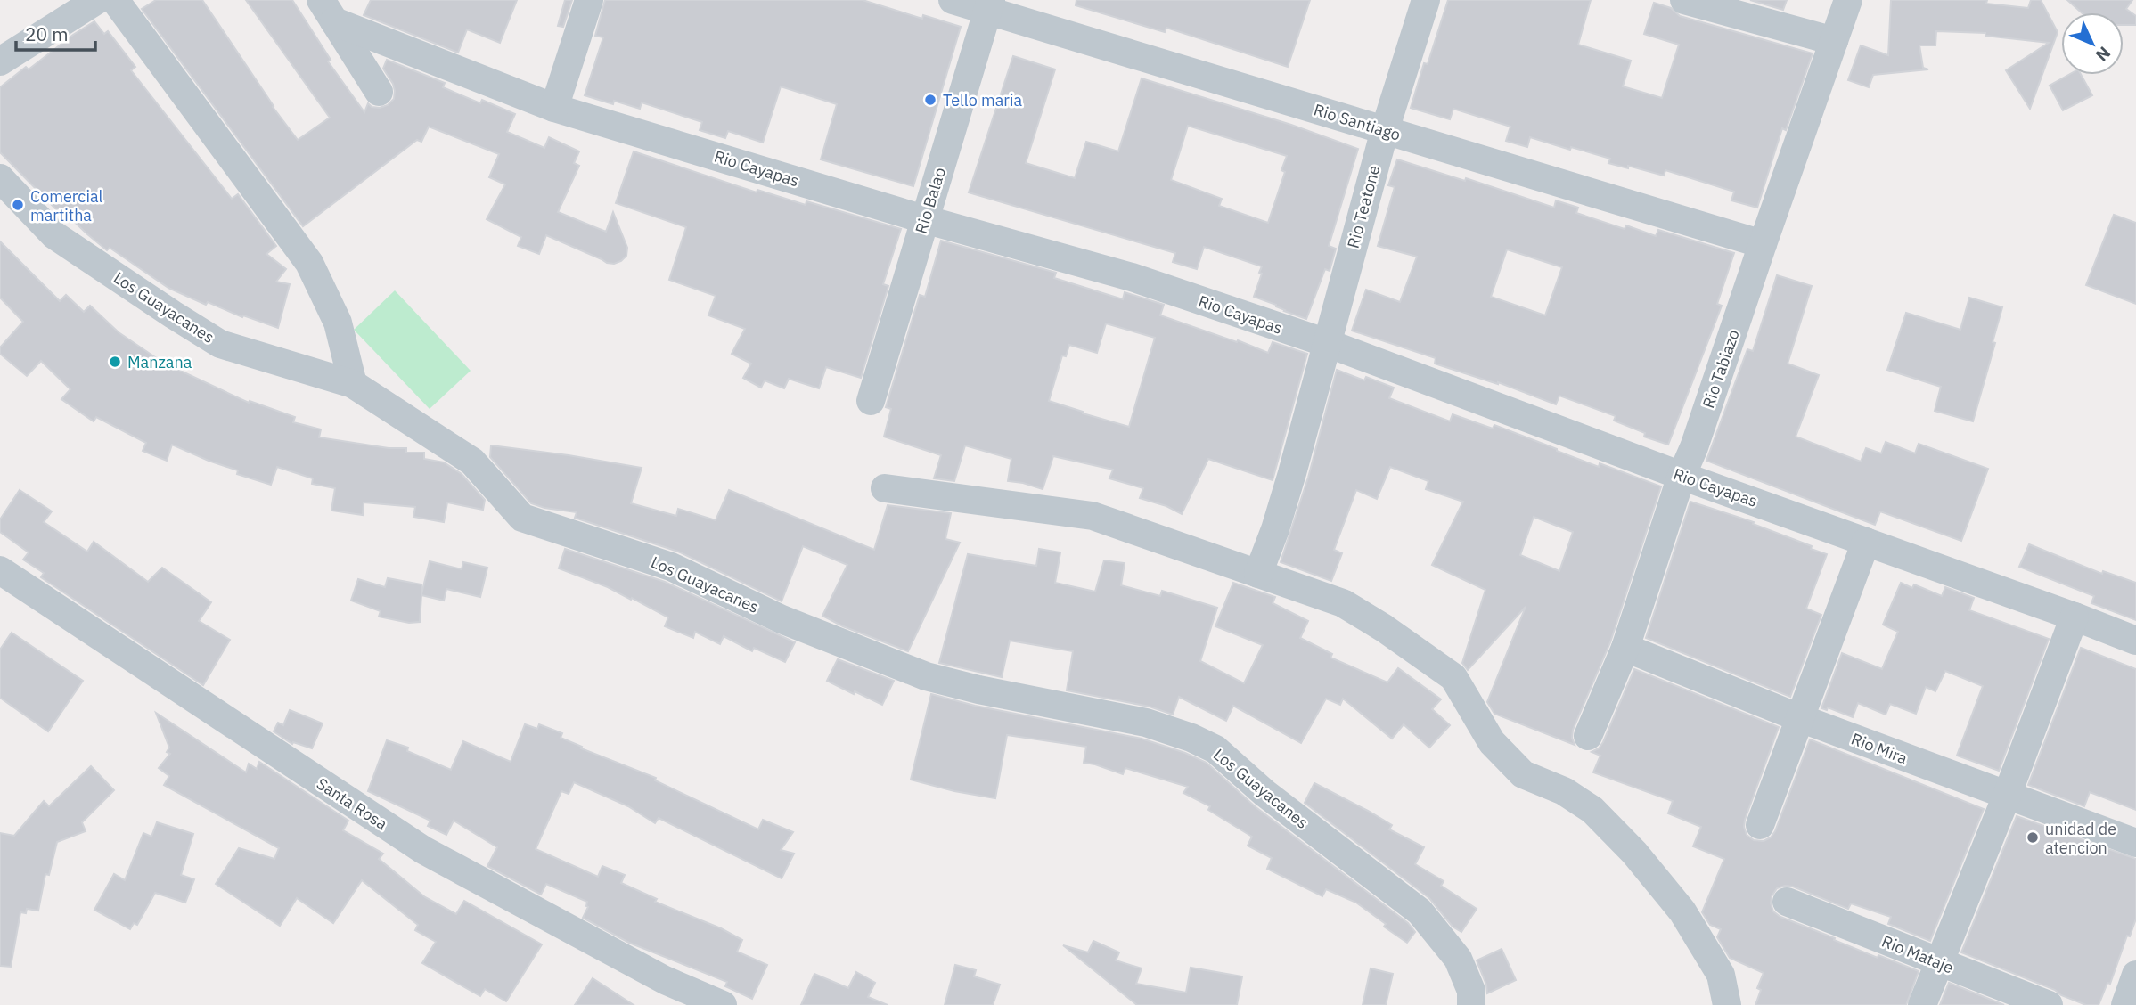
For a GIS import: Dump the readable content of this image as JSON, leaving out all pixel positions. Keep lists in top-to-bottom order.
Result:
{
  "streets": {
    "street": [
      "Rio Santiago",
      "Rio Cayapas",
      "Rio Balao",
      "Rio Teatone",
      "Los Guayacanes",
      "Rio Tabiazo",
      "Rio Mira",
      "Santa Rosa",
      "Rio Mataje"
    ]
  },
  "crossings": [
    ["Rio Santiago", "Rio Balao"],
    ["Rio Santiago", "Rio Teatone"],
    ["Rio Santiago", "Rio Tabiazo"],
    ["Rio Cayapas", "Rio Balao"],
    ["Rio Cayapas", "Rio Teatone"],
    ["Rio Cayapas", "Rio Tabiazo"],
    ["Rio Tabiazo", "Rio Mira"]
  ],
  "places": [
    "Tello maria",
    "Comercial martitha",
    "Manzana",
    "unidad de atencion"
  ],
  "scale_bar": "20 m",
  "north": "bottom right"
}
